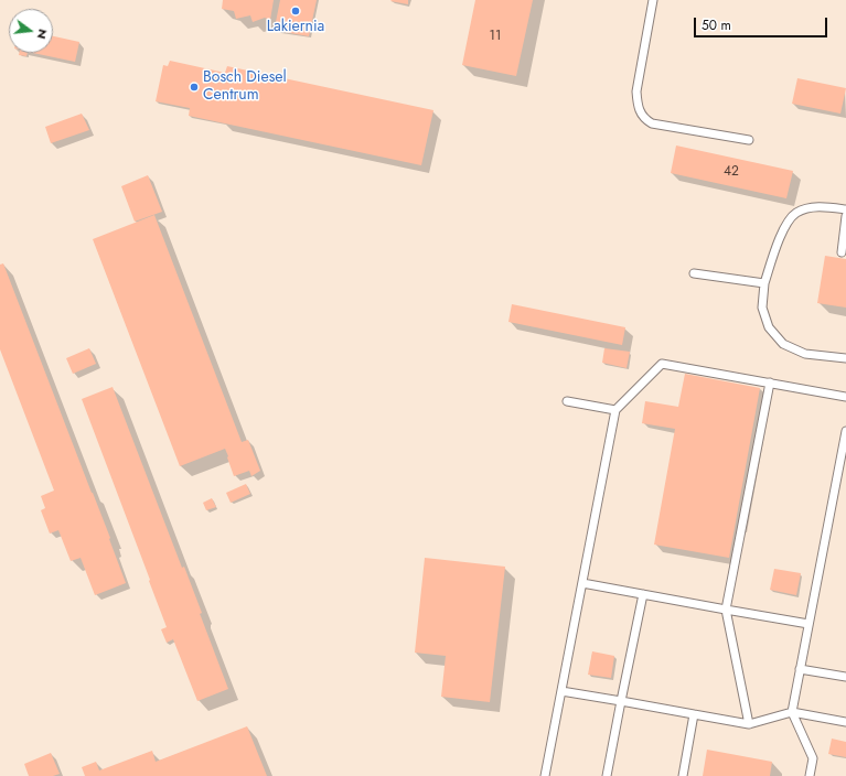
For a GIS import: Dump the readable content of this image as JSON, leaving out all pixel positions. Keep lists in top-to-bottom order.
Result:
{
  "places": ["Lakiernia", "Bosch Diesel Centrum"],
  "house_numbers": ["11", "42"],
  "scale_bar": "50 m",
  "north": "right"
}
